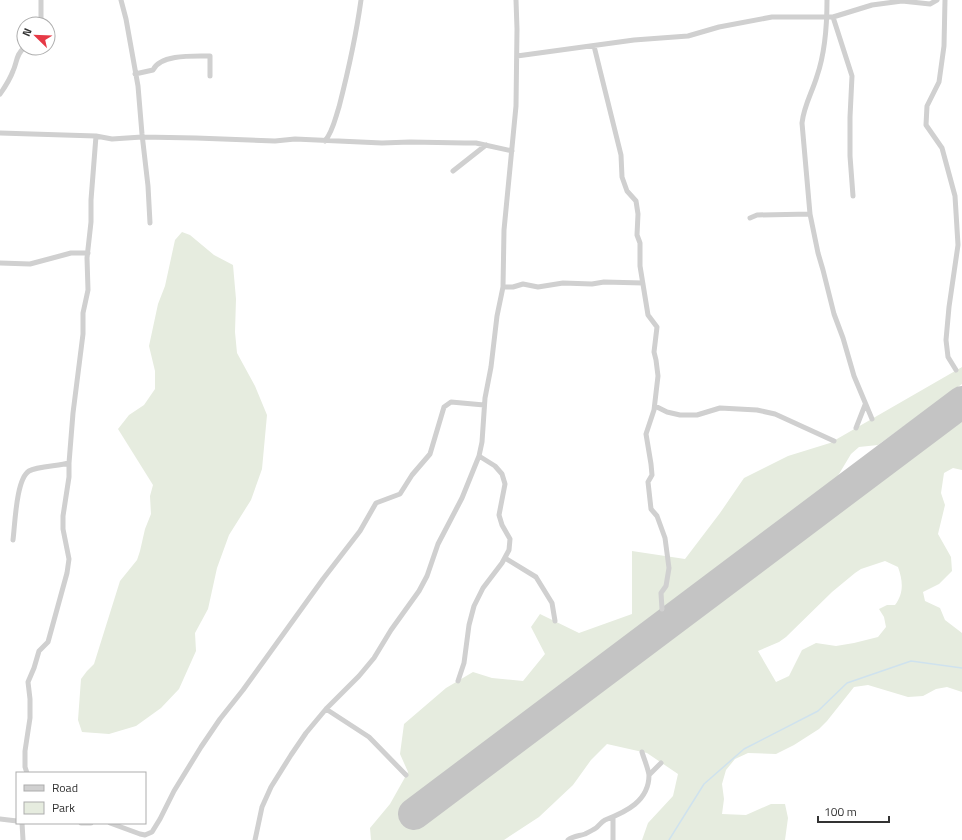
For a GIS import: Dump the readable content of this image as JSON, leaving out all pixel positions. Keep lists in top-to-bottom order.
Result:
{
  "legend": ["Road", "Park"],
  "scale_bar": "100 m",
  "north": "top left"
}
